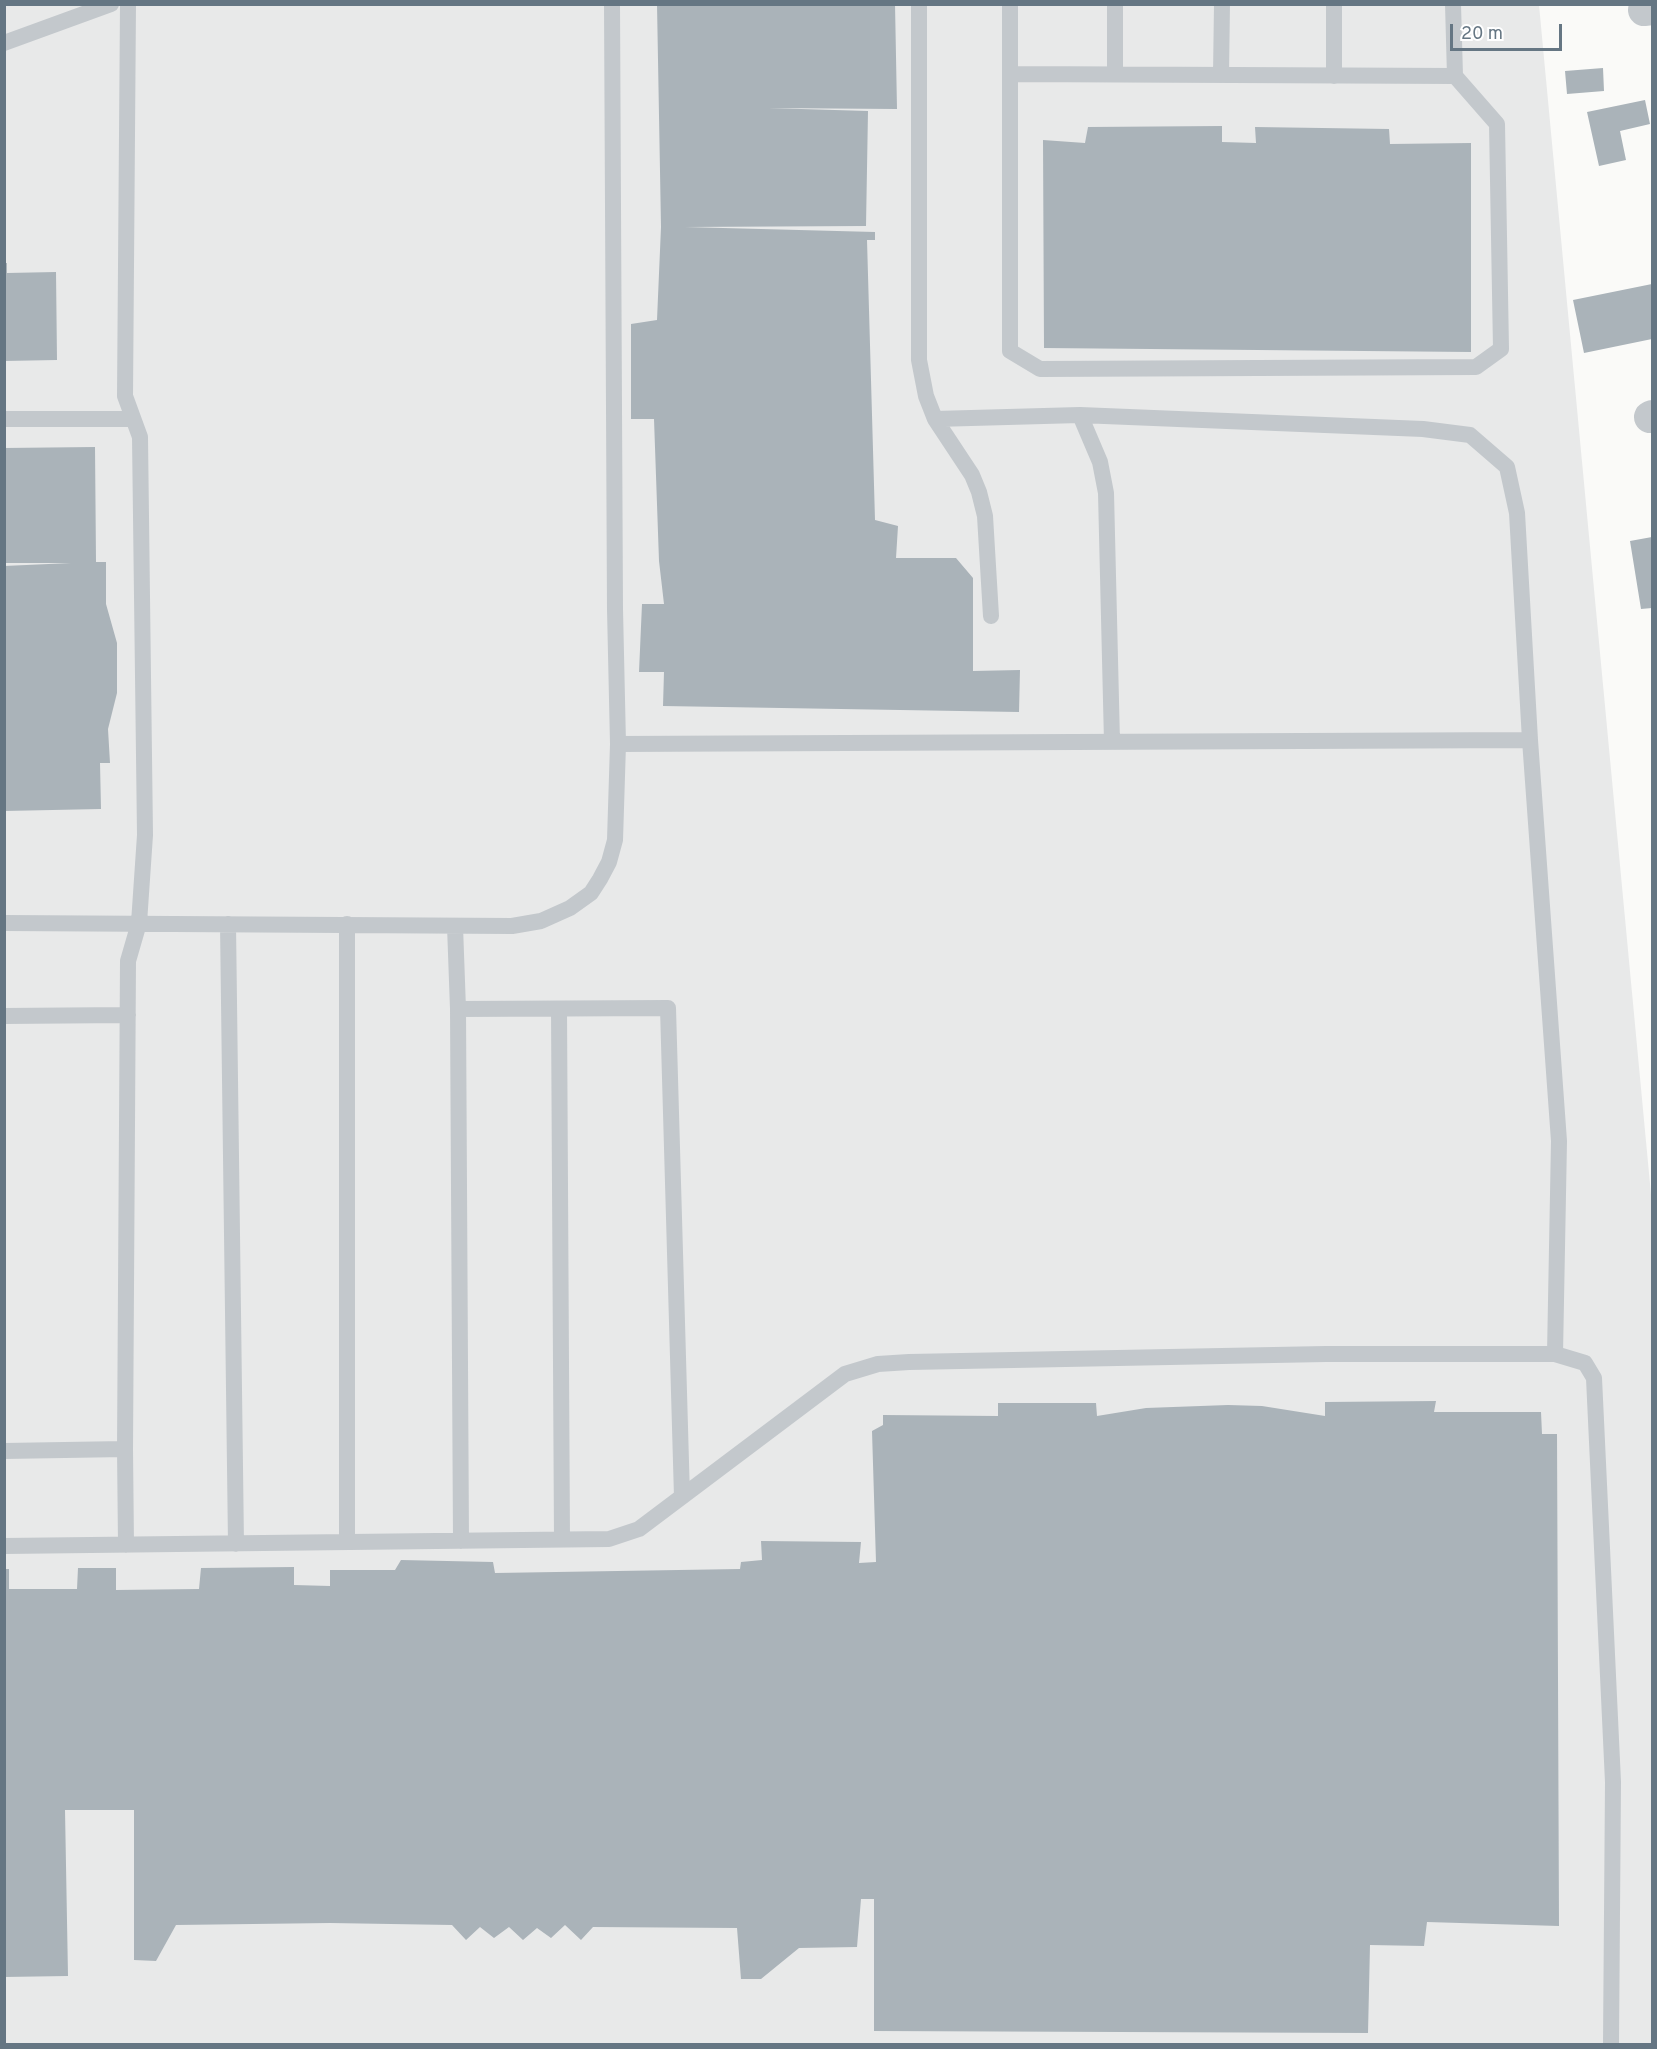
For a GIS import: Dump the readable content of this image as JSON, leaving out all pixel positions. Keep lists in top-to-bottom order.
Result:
{
  "scale_bar": "20 m"
}
